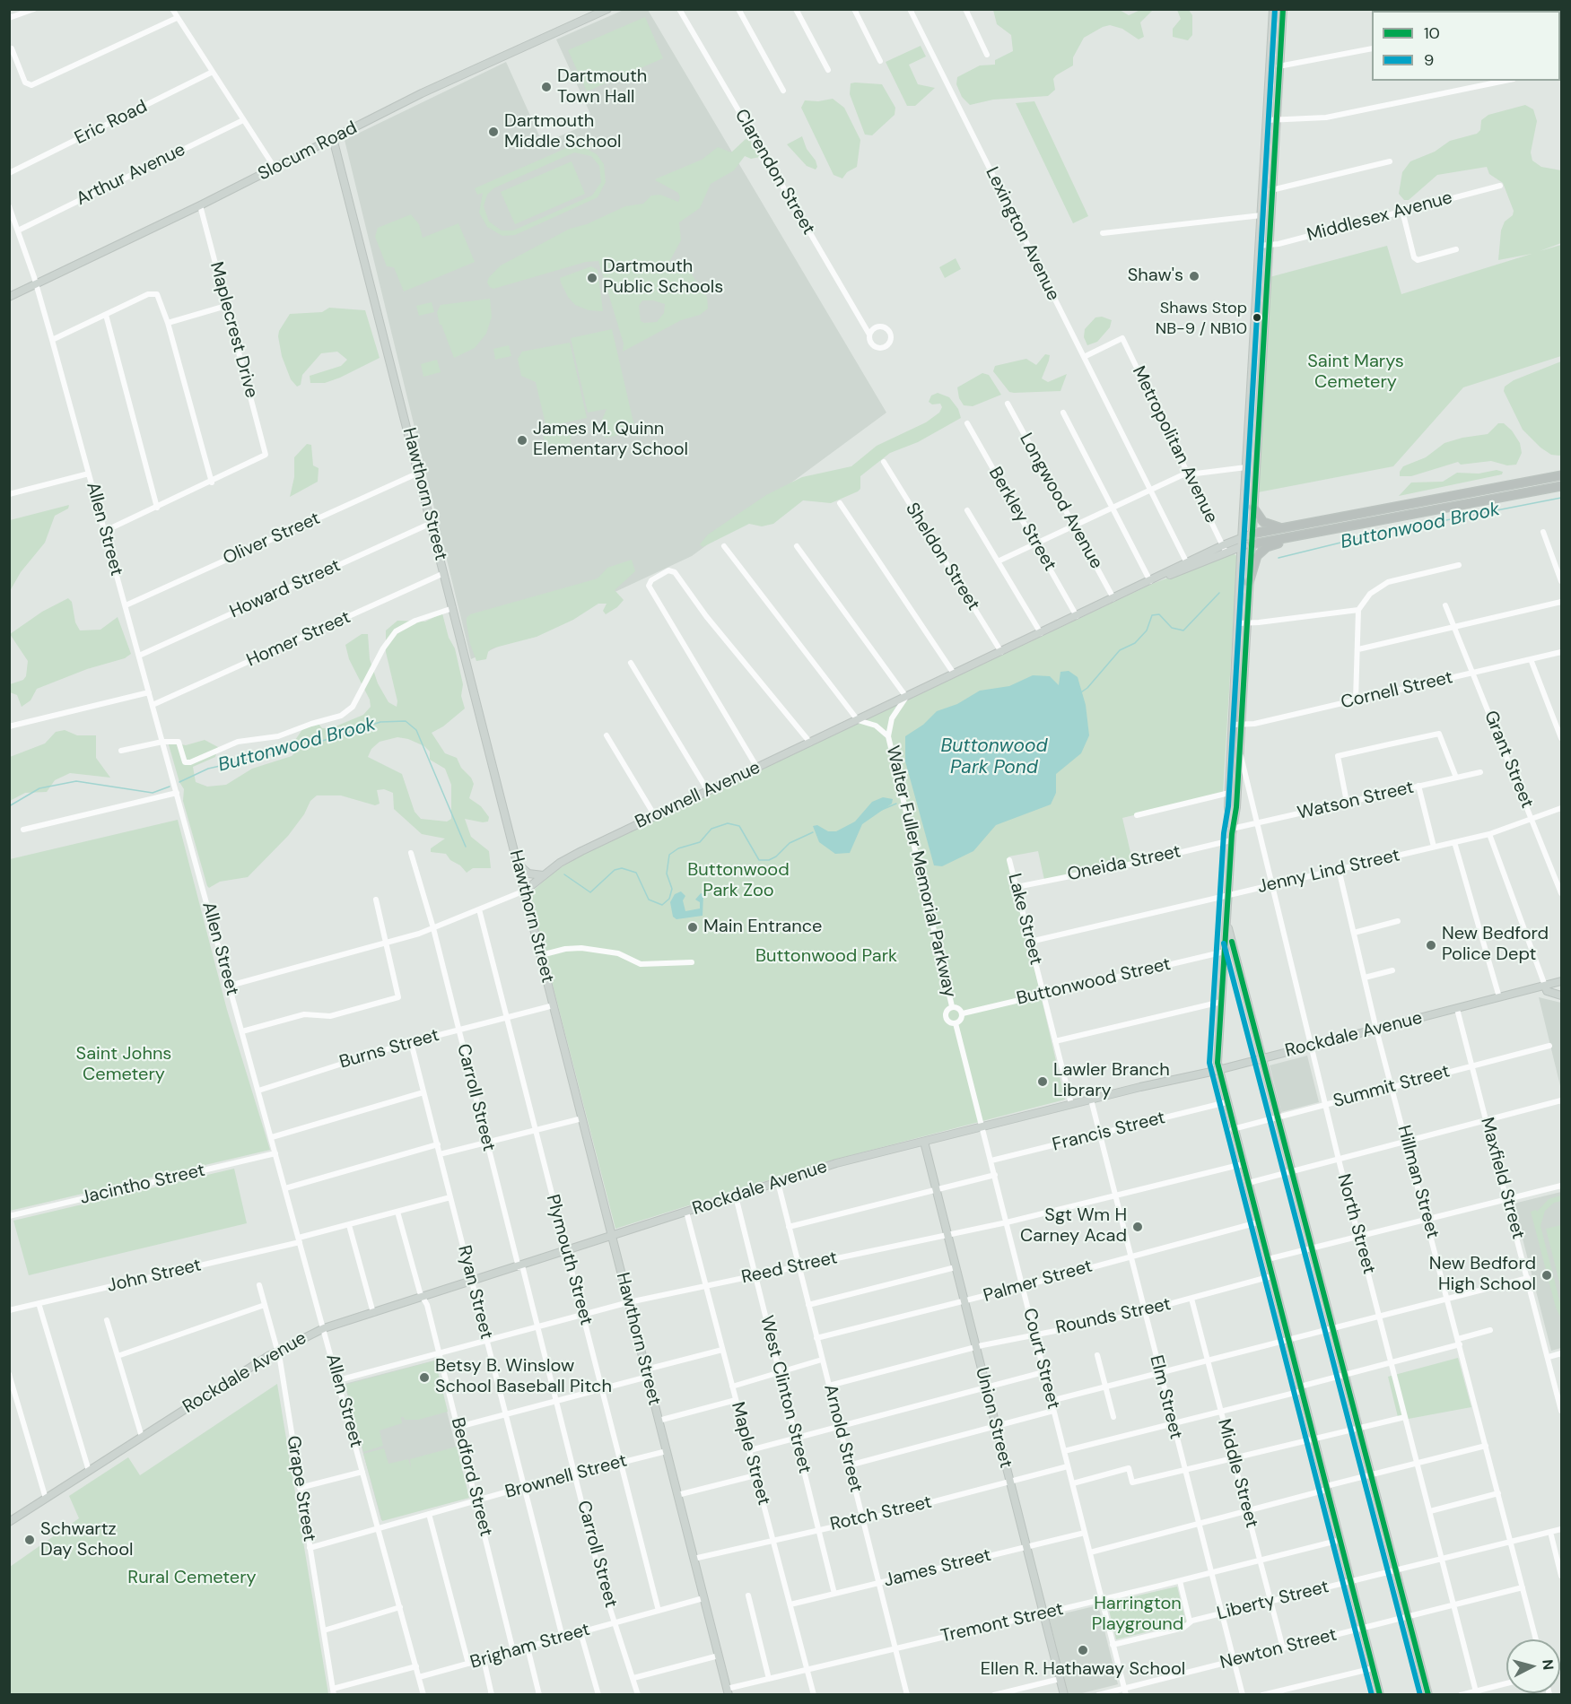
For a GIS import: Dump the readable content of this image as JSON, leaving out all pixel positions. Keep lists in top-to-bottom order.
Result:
{
  "streets": {
    "main road": [
      "Slocum Road",
      "Hawthorn Street",
      "Brownell Avenue",
      "Rockdale Avenue",
      "Union Street"
    ],
    "street": [
      "Eric Road",
      "Clarendon Street",
      "Arthur Avenue",
      "Middlesex Avenue",
      "Lexington Avenue",
      "Maplecrest Drive",
      "Metropolitan Avenue",
      "Longwood Avenue",
      "Berkley Street",
      "Allen Street",
      "Oliver Street",
      "Sheldon Street",
      "Howard Street",
      "Homer Street",
      "Cornell Street",
      "Grant Street",
      "Watson Street",
      "Oneida Street",
      "Walter Fuller Memorial Parkway",
      "Jenny Lind Street",
      "Lake Street",
      "Buttonwood Street",
      "Burns Street",
      "Summit Street",
      "Carroll Street",
      "Francis Street",
      "Maxfield Street",
      "Hillman Street",
      "Jacintho Street",
      "North Street",
      "Plymouth Street",
      "Reed Street",
      "John Street",
      "Palmer Street",
      "Ryan Street",
      "Rounds Street",
      "Court Street",
      "West Clinton Street",
      "Elm Street",
      "Arnold Street",
      "Maple Street",
      "Middle Street",
      "Bedford Street",
      "Brownell Street",
      "Grape Street",
      "Rotch Street",
      "James Street",
      "Liberty Street",
      "Tremont Street",
      "Brigham Street",
      "Newton Street"
    ]
  },
  "crossings": [
    ["Slocum Road", "Maplecrest Drive"],
    ["Slocum Road", "Hawthorn Street"],
    ["Slocum Road", "Allen Street"],
    ["Arthur Avenue", "Allen Street"],
    ["Lexington Avenue", "Metropolitan Avenue"],
    ["Lexington Avenue", "Brownell Avenue"],
    ["Metropolitan Avenue", "Brownell Avenue"],
    ["Hawthorn Street", "Oliver Street"],
    ["Hawthorn Street", "Howard Street"],
    ["Hawthorn Street", "Homer Street"],
    ["Hawthorn Street", "Brownell Avenue"],
    ["Hawthorn Street", "Rockdale Avenue"],
    ["Hawthorn Street", "Burns Street"],
    ["Hawthorn Street", "Reed Street"],
    ["Hawthorn Street", "Brownell Street"],
    ["Hawthorn Street", "Rotch Street"],
    ["Hawthorn Street", "Tremont Street"],
    ["Hawthorn Street", "Brigham Street"],
    ["Longwood Avenue", "Brownell Avenue"],
    ["Berkley Street", "Brownell Avenue"],
    ["Allen Street", "Oliver Street"],
    ["Allen Street", "Howard Street"],
    ["Allen Street", "Homer Street"],
    ["Allen Street", "Brownell Avenue"],
    ["Allen Street", "Rockdale Avenue"],
    ["Allen Street", "Burns Street"],
    ["Allen Street", "Jacintho Street"],
    ["Allen Street", "Reed Street"],
    ["Allen Street", "John Street"],
    ["Allen Street", "Brownell Street"],
    ["Allen Street", "Brigham Street"],
    ["Sheldon Street", "Brownell Avenue"],
    ["Cornell Street", "Grant Street"],
    ["Grant Street", "Jenny Lind Street"],
    ["Brownell Avenue", "Walter Fuller Memorial Parkway"],
    ["Brownell Avenue", "Carroll Street"],
    ["Brownell Avenue", "Plymouth Street"],
    ["Watson Street", "North Street"],
    ["Oneida Street", "Lake Street"],
    ["Walter Fuller Memorial Parkway", "Buttonwood Street"],
    ["Walter Fuller Memorial Parkway", "Court Street"],
    ["Jenny Lind Street", "Lake Street"],
    ["Jenny Lind Street", "Hillman Street"],
    ["Jenny Lind Street", "North Street"],
    ["Lake Street", "Buttonwood Street"],
    ["Lake Street", "Rockdale Avenue"],
    ["Buttonwood Street", "Court Street"],
    ["Rockdale Avenue", "Carroll Street"],
    ["Rockdale Avenue", "Maxfield Street"],
    ["Rockdale Avenue", "Hillman Street"],
    ["Rockdale Avenue", "North Street"],
    ["Rockdale Avenue", "Plymouth Street"],
    ["Rockdale Avenue", "Ryan Street"],
    ["Rockdale Avenue", "Court Street"],
    ["Rockdale Avenue", "West Clinton Street"],
    ["Rockdale Avenue", "Elm Street"],
    ["Rockdale Avenue", "Union Street"],
    ["Rockdale Avenue", "Arnold Street"],
    ["Rockdale Avenue", "Maple Street"],
    ["Rockdale Avenue", "Bedford Street"],
    ["Rockdale Avenue", "Grape Street"],
    ["Burns Street", "Carroll Street"],
    ["Burns Street", "Plymouth Street"],
    ["Burns Street", "Ryan Street"],
    ["Summit Street", "Maxfield Street"],
    ["Summit Street", "Hillman Street"],
    ["Summit Street", "North Street"],
    ["Carroll Street", "Reed Street"],
    ["Carroll Street", "Brownell Street"],
    ["Carroll Street", "Brigham Street"],
    ["Francis Street", "Court Street"],
    ["Francis Street", "Elm Street"],
    ["Hillman Street", "Liberty Street"],
    ["Hillman Street", "Newton Street"],
    ["North Street", "Liberty Street"],
    ["North Street", "Newton Street"],
    ["Plymouth Street", "Reed Street"],
    ["Plymouth Street", "Brownell Street"],
    ["Plymouth Street", "Brigham Street"],
    ["Reed Street", "Ryan Street"],
    ["Reed Street", "Court Street"],
    ["Reed Street", "West Clinton Street"],
    ["Reed Street", "Elm Street"],
    ["Reed Street", "Union Street"],
    ["Reed Street", "Arnold Street"],
    ["Reed Street", "Maple Street"],
    ["Reed Street", "Bedford Street"],
    ["John Street", "Ryan Street"],
    ["John Street", "Bedford Street"],
    ["Palmer Street", "Court Street"],
    ["Palmer Street", "Elm Street"],
    ["Palmer Street", "Union Street"],
    ["Palmer Street", "Arnold Street"],
    ["Ryan Street", "Brownell Street"],
    ["Ryan Street", "Brigham Street"],
    ["Rounds Street", "Court Street"],
    ["Rounds Street", "Elm Street"],
    ["Rounds Street", "Union Street"],
    ["Rounds Street", "Arnold Street"],
    ["Rounds Street", "Middle Street"],
    ["Court Street", "Rotch Street"],
    ["Court Street", "James Street"],
    ["Court Street", "Liberty Street"],
    ["Court Street", "Tremont Street"],
    ["Court Street", "Newton Street"],
    ["West Clinton Street", "Rotch Street"],
    ["West Clinton Street", "James Street"],
    ["Elm Street", "Liberty Street"],
    ["Elm Street", "Tremont Street"],
    ["Elm Street", "Newton Street"],
    ["Union Street", "Rotch Street"],
    ["Union Street", "James Street"],
    ["Union Street", "Tremont Street"],
    ["Arnold Street", "Rotch Street"],
    ["Arnold Street", "James Street"],
    ["Arnold Street", "Tremont Street"],
    ["Maple Street", "Rotch Street"],
    ["Maple Street", "James Street"],
    ["Maple Street", "Tremont Street"],
    ["Middle Street", "Liberty Street"],
    ["Middle Street", "Tremont Street"],
    ["Middle Street", "Newton Street"],
    ["Bedford Street", "Brownell Street"],
    ["Bedford Street", "Brigham Street"],
    ["Brownell Street", "Grape Street"]
  ],
  "water": ["Buttonwood Brook", "Buttonwood Park Pond"],
  "parks": [
    "Saint Marys Cemetery",
    "Buttonwood Park Zoo",
    "Buttonwood Park",
    "Saint Johns Cemetery",
    "Rural Cemetery",
    "Harrington Playground"
  ],
  "places": [
    "Dartmouth Town Hall",
    "Dartmouth Middle School",
    "Shaw's",
    "Dartmouth Public Schools",
    "Shaws Stop NB-9 / NB10",
    "James M. Quinn Elementary School",
    "Main Entrance",
    "New Bedford Police Dept",
    "Lawler Branch Library",
    "Sgt Wm H Carney Acad",
    "New Bedford High School",
    "Betsy B. Winslow School Baseball Pitch",
    "Schwartz Day School",
    "Ellen R. Hathaway School"
  ],
  "lines": ["transit line 10", "transit line 9"],
  "legend": ["10", "9"],
  "north": "right"
}
